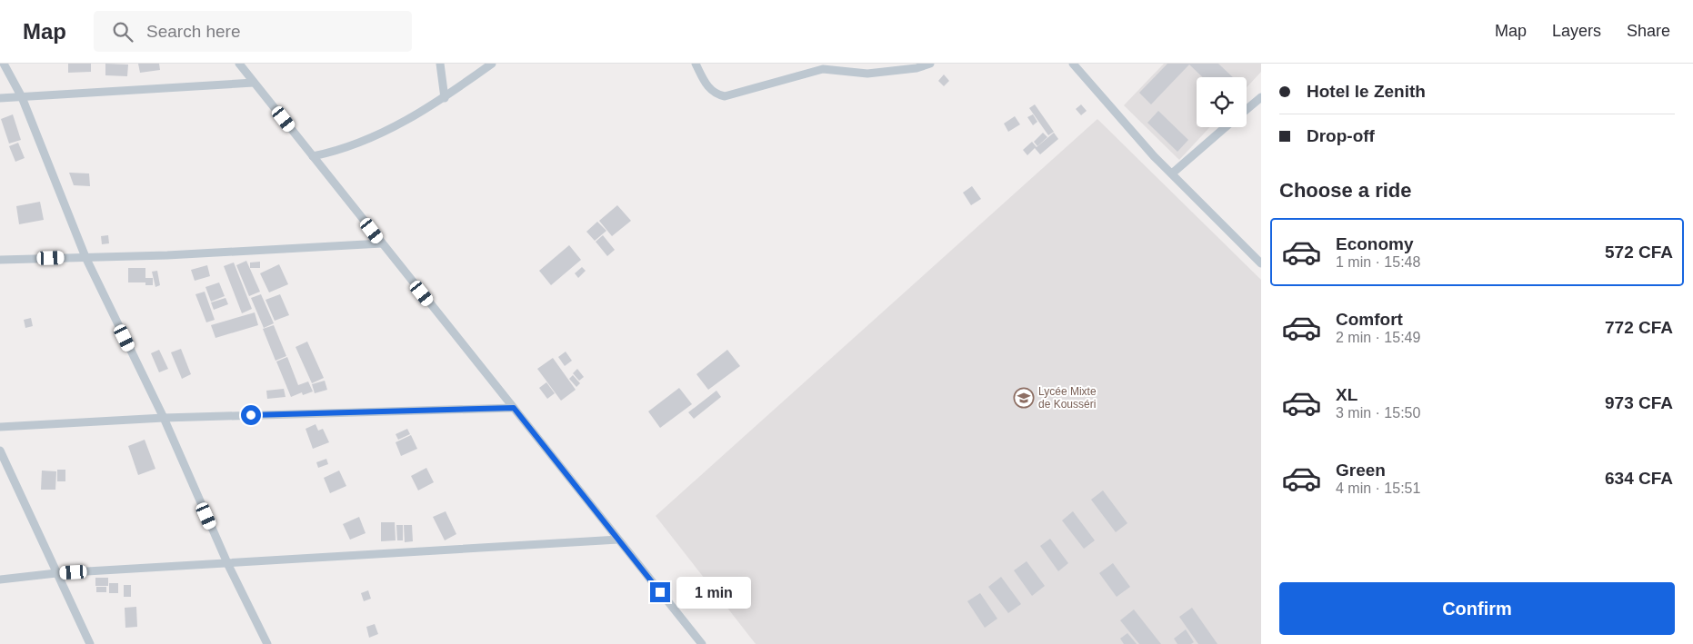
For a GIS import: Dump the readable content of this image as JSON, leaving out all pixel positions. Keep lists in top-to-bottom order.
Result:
{
  "places": {
    "school or university": ["Lycée Mixte de Kousséri"]
  },
  "page": {
    "header": "Map",
    "search": "Search here",
    "nav": ["Map", "Layers", "Share"],
    "banner": ["Hotel le Zenith", "Drop-off"],
    "heading": "Choose a ride",
    "list": [
      {
        "name": "Economy",
        "note": "1 min · 15:48",
        "value": "572 CFA"
      },
      {
        "name": "Comfort",
        "note": "2 min · 15:49",
        "value": "772 CFA"
      },
      {
        "name": "XL",
        "note": "3 min · 15:50",
        "value": "973 CFA"
      },
      {
        "name": "Green",
        "note": "4 min · 15:51",
        "value": "634 CFA"
      }
    ],
    "buttons": "Confirm",
    "bubble": "1 min"
  }
}
